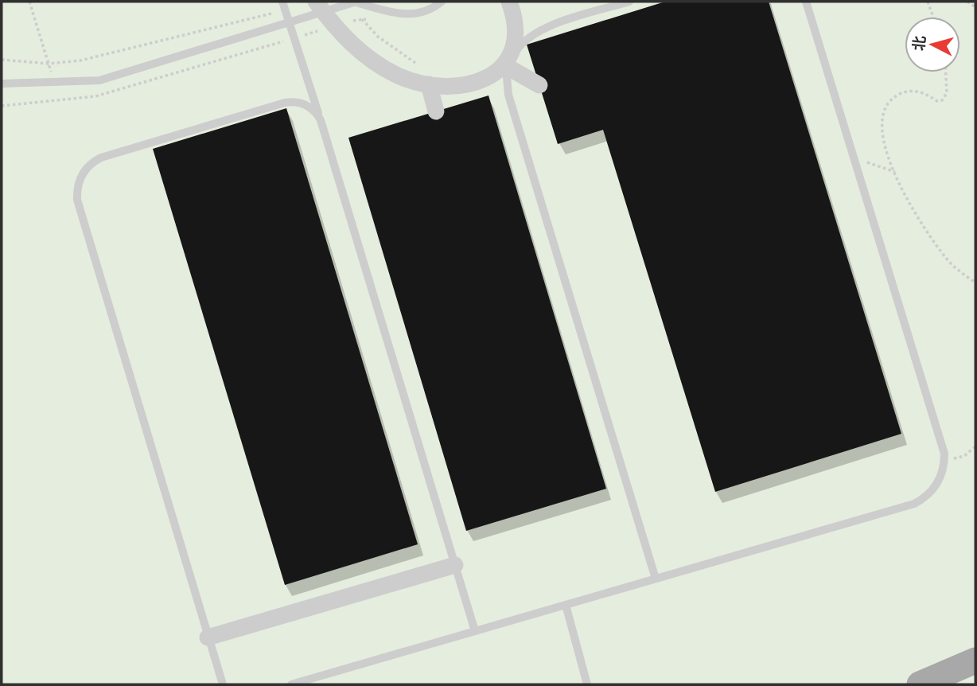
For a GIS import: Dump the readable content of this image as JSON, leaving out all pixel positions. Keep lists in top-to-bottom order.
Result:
{
  "north": "left"
}
